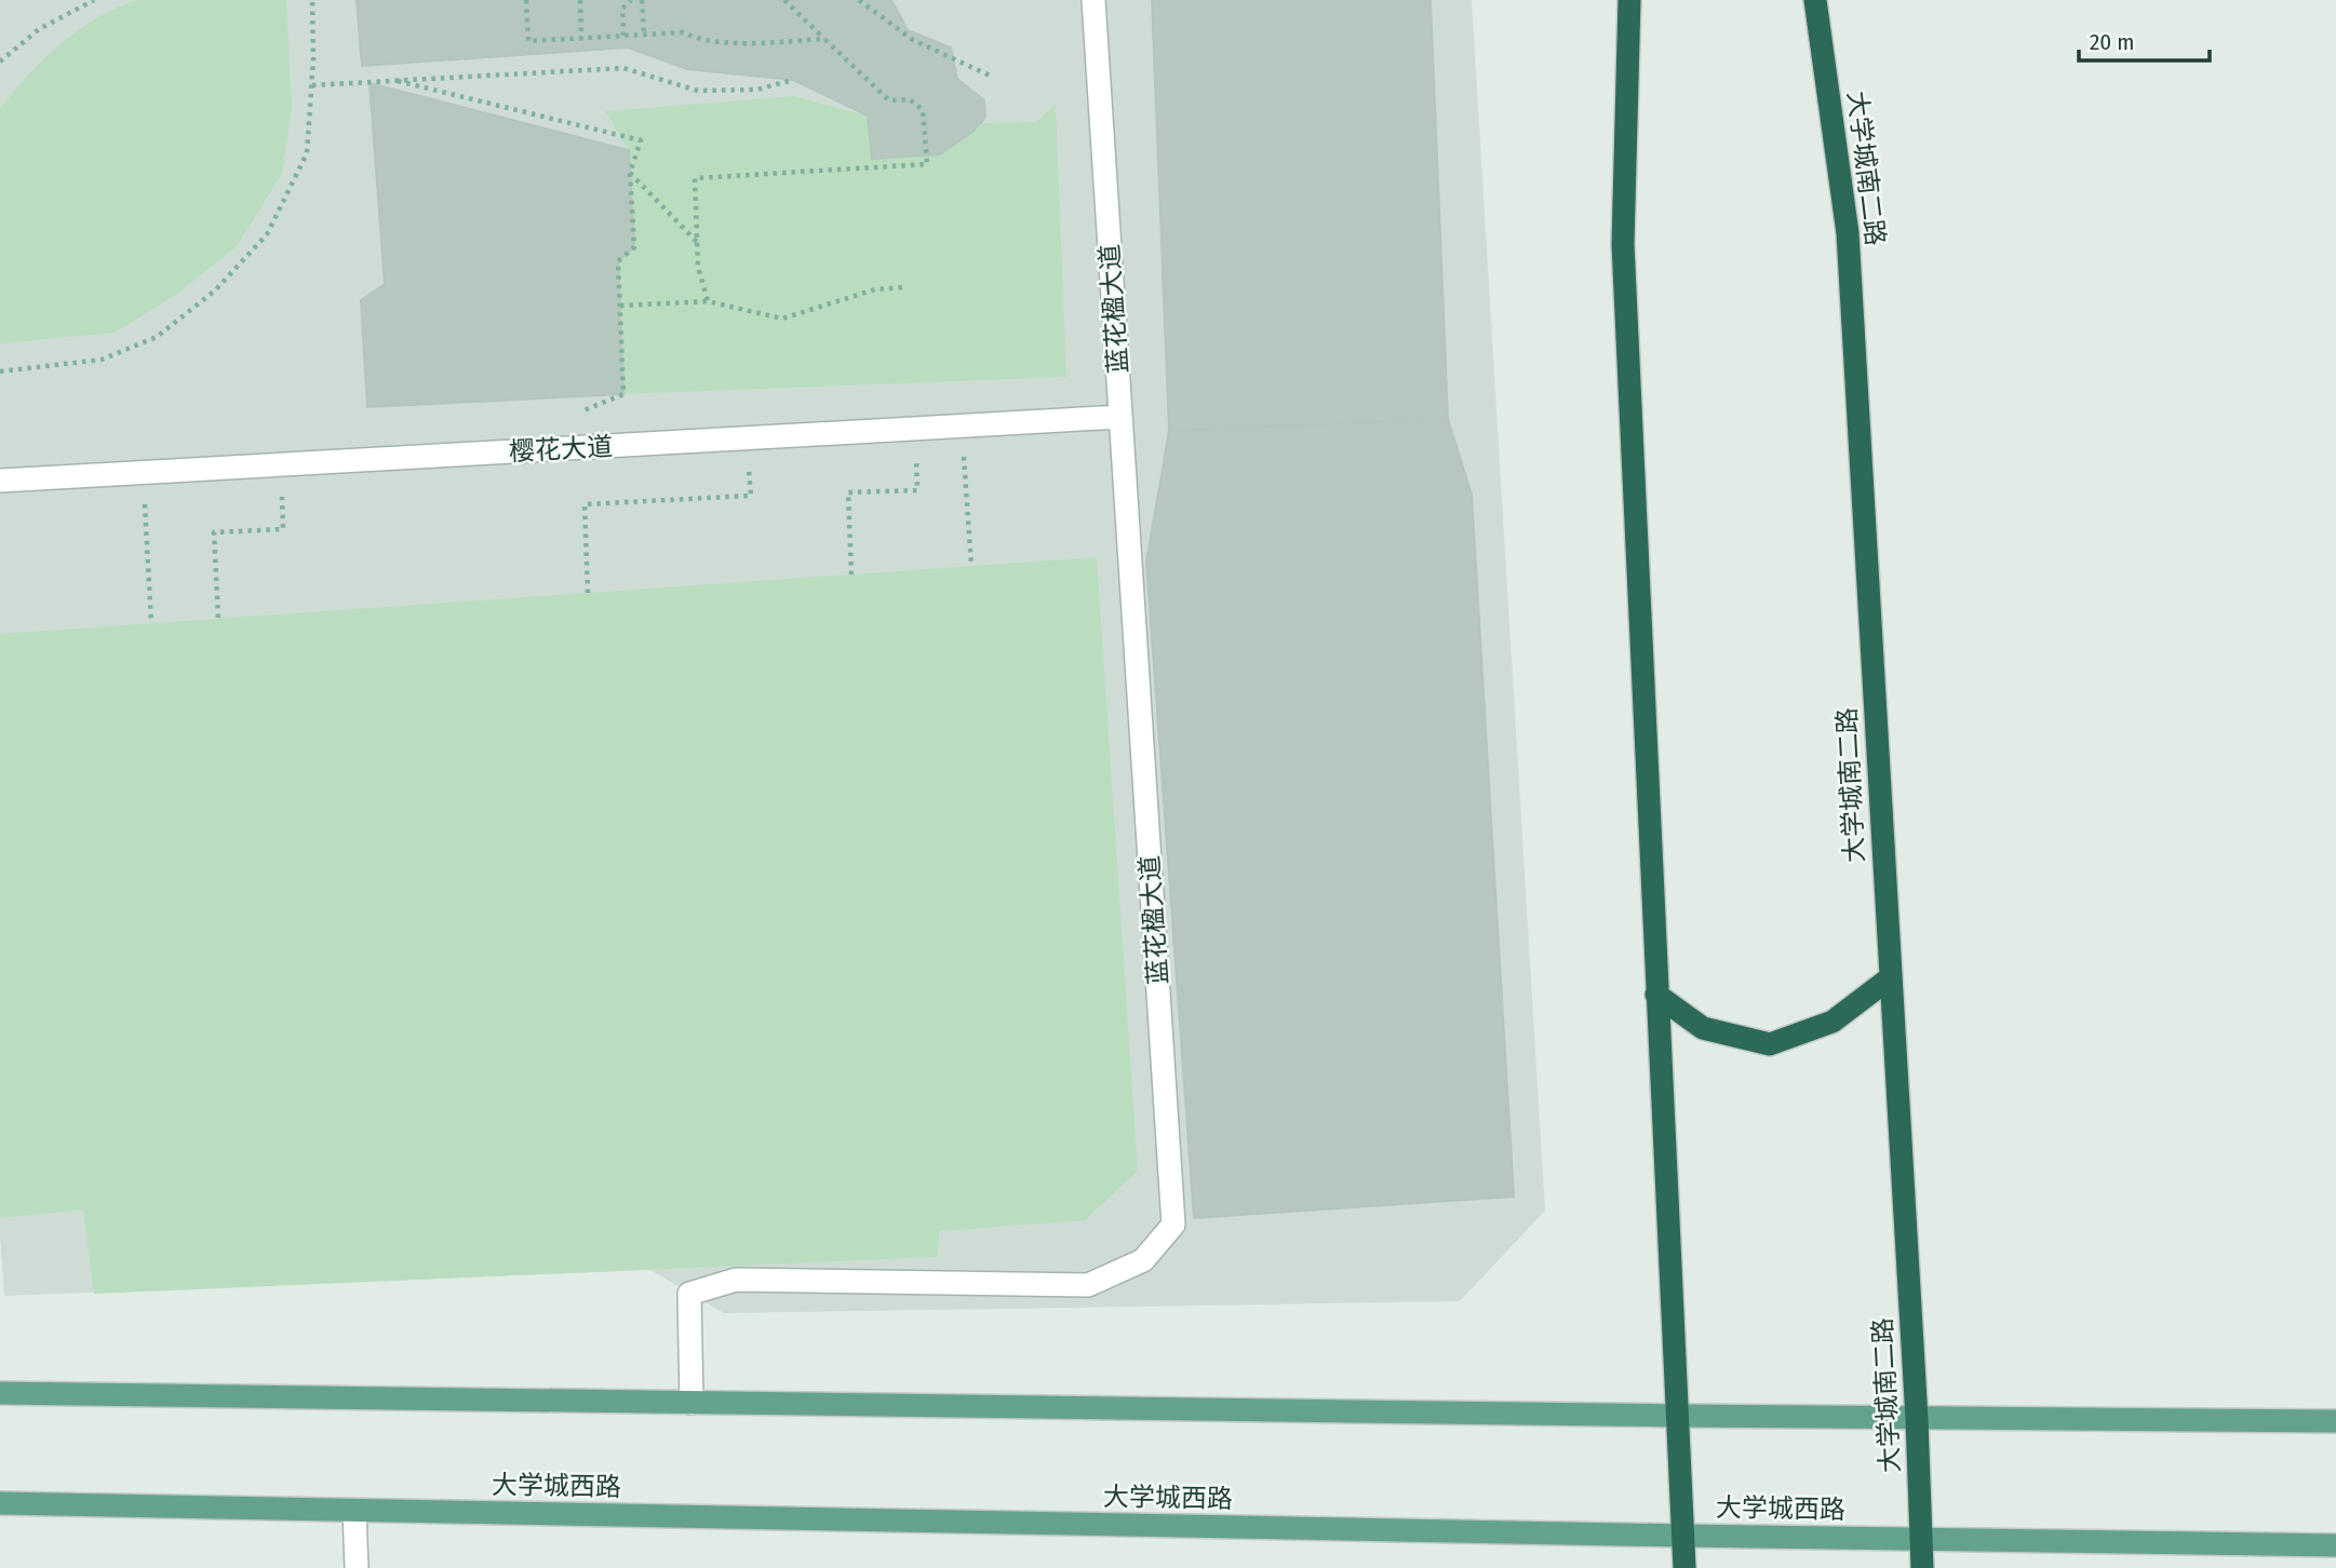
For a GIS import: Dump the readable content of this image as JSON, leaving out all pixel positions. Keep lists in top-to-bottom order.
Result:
{
  "streets": {
    "highway": ["大学城南二路"],
    "main road": ["大学城西路"],
    "street": ["蓝花楹大道", "樱花大道"]
  },
  "crossings": [
    ["大学城南二路", "大学城西路"],
    ["蓝花楹大道", "樱花大道"]
  ],
  "scale_bar": "20 m"
}
